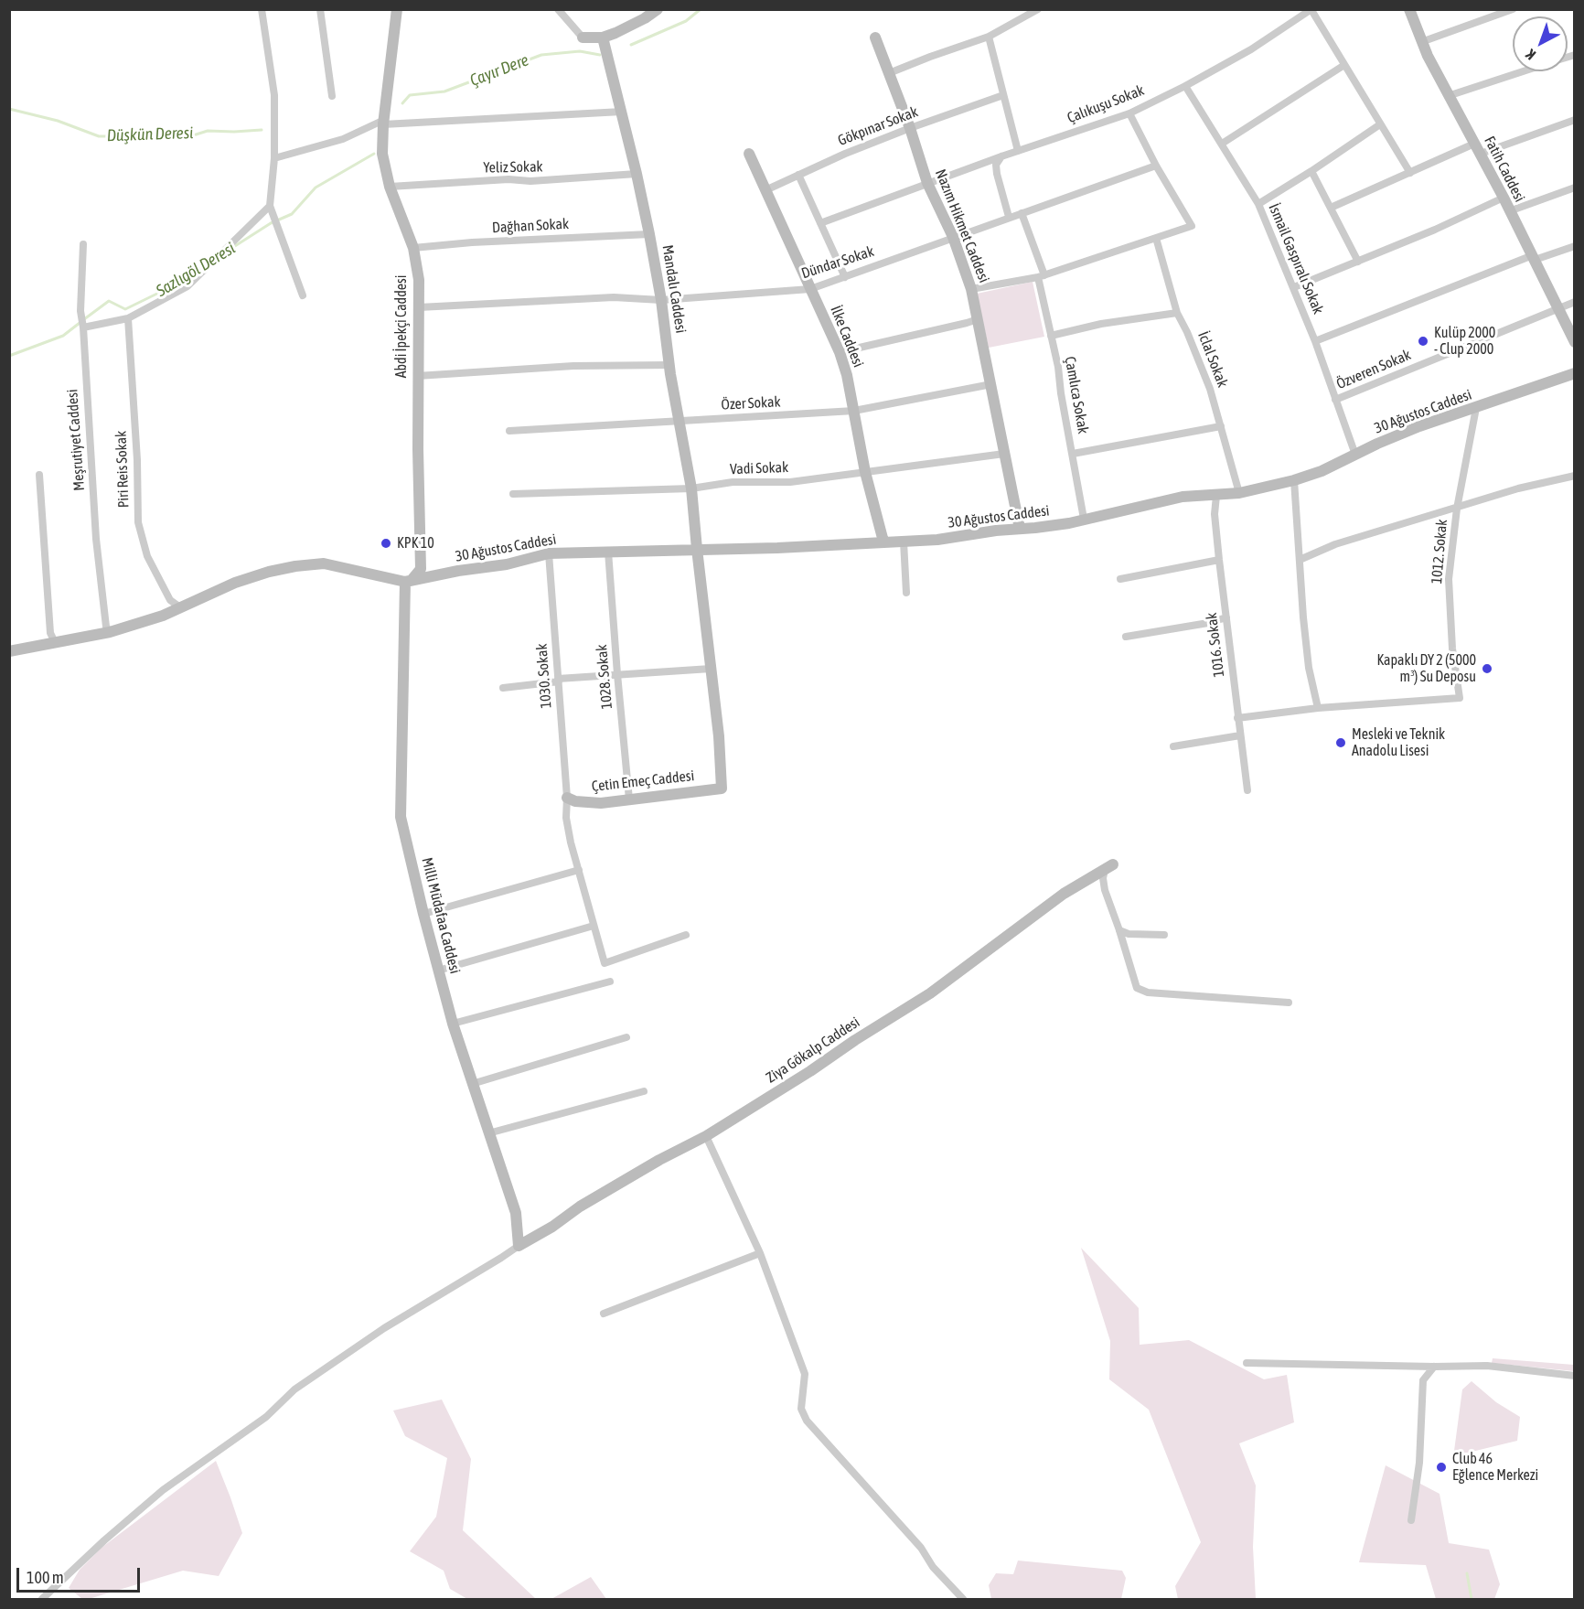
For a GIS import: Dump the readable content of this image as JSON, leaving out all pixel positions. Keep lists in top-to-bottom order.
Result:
{
  "streets": {
    "street": [
      "Çalıkuşu Sokak",
      "Gökpınar Sokak",
      "Yeliz Sokak",
      "Fatih Caddesi",
      "Dağhan Sokak",
      "Nazım Hikmet Caddesi",
      "İsmail Gaspıralı Sokak",
      "Dündar Sokak",
      "Mandalı Caddesi",
      "Abdi İpekçi Caddesi",
      "İlke Caddesi",
      "İclal Sokak",
      "Özveren Sokak",
      "Çamlıca Sokak",
      "Özer Sokak",
      "30 Ağustos Caddesi",
      "Meşrutiyet Caddesi",
      "Vadi Sokak",
      "Piri Reis Sokak",
      "1012. Sokak",
      "1016. Sokak",
      "1030. Sokak",
      "1028. Sokak",
      "Çetin Emeç Caddesi",
      "Milli Müdafaa Caddesi",
      "Ziya Gökalp Caddesi"
    ]
  },
  "crossings": [
    ["Çalıkuşu Sokak", "Nazım Hikmet Caddesi"],
    ["Çalıkuşu Sokak", "İsmail Gaspıralı Sokak"],
    ["Gökpınar Sokak", "Nazım Hikmet Caddesi"],
    ["Gökpınar Sokak", "İlke Caddesi"],
    ["Yeliz Sokak", "Mandalı Caddesi"],
    ["Yeliz Sokak", "Abdi İpekçi Caddesi"],
    ["Fatih Caddesi", "Özveren Sokak"],
    ["Dağhan Sokak", "Mandalı Caddesi"],
    ["Dağhan Sokak", "Abdi İpekçi Caddesi"],
    ["Nazım Hikmet Caddesi", "Dündar Sokak"],
    ["Nazım Hikmet Caddesi", "Özer Sokak"],
    ["Nazım Hikmet Caddesi", "30 Ağustos Caddesi"],
    ["Nazım Hikmet Caddesi", "Vadi Sokak"],
    ["İsmail Gaspıralı Sokak", "Özveren Sokak"],
    ["İsmail Gaspıralı Sokak", "30 Ağustos Caddesi"],
    ["Dündar Sokak", "Mandalı Caddesi"],
    ["Dündar Sokak", "Abdi İpekçi Caddesi"],
    ["Dündar Sokak", "İlke Caddesi"],
    ["Dündar Sokak", "Çamlıca Sokak"],
    ["Mandalı Caddesi", "Özer Sokak"],
    ["Mandalı Caddesi", "30 Ağustos Caddesi"],
    ["Mandalı Caddesi", "Vadi Sokak"],
    ["Mandalı Caddesi", "Çetin Emeç Caddesi"],
    ["Abdi İpekçi Caddesi", "30 Ağustos Caddesi"],
    ["Abdi İpekçi Caddesi", "Milli Müdafaa Caddesi"],
    ["İlke Caddesi", "Özer Sokak"],
    ["İlke Caddesi", "30 Ağustos Caddesi"],
    ["İlke Caddesi", "Vadi Sokak"],
    ["İclal Sokak", "30 Ağustos Caddesi"],
    ["Çamlıca Sokak", "30 Ağustos Caddesi"],
    ["30 Ağustos Caddesi", "1012. Sokak"],
    ["30 Ağustos Caddesi", "1016. Sokak"],
    ["30 Ağustos Caddesi", "1030. Sokak"],
    ["30 Ağustos Caddesi", "1028. Sokak"],
    ["30 Ağustos Caddesi", "Milli Müdafaa Caddesi"],
    ["1030. Sokak", "Çetin Emeç Caddesi"],
    ["1028. Sokak", "Çetin Emeç Caddesi"],
    ["Milli Müdafaa Caddesi", "Ziya Gökalp Caddesi"]
  ],
  "water": ["Çayır Dere", "Düşkün Deresi", "Sazlıgöl Deresi"],
  "places": [
    "Kulüp 2000 - Clup 2000",
    "KPK 10",
    "Kapaklı DY 2 (5000 m³) Su Deposu",
    "Mesleki ve Teknik Anadolu Lisesi",
    "Club 46 Eğlence Merkezi"
  ],
  "scale_bar": "100 m",
  "north": "bottom left"
}
